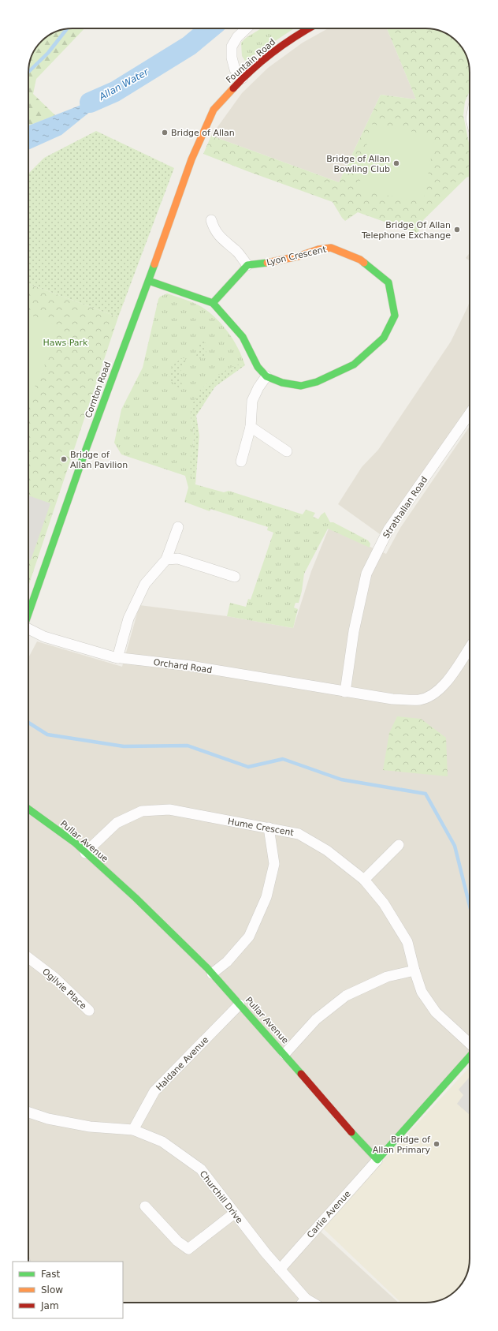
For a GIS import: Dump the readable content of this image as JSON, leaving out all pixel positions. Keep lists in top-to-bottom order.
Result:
{
  "streets": {
    "street": [
      "Fountain Road",
      "Lyon Crescent",
      "Cornton Road",
      "Strathallan Road",
      "Orchard Road",
      "Hume Crescent",
      "Pullar Avenue",
      "Ogilvie Place",
      "Haldane Avenue",
      "Churchill Drive",
      "Carlie Avenue"
    ]
  },
  "crossings": [
    ["Fountain Road", "Cornton Road"],
    ["Lyon Crescent", "Cornton Road"],
    ["Strathallan Road", "Orchard Road"],
    ["Hume Crescent", "Pullar Avenue"],
    ["Pullar Avenue", "Haldane Avenue"],
    ["Pullar Avenue", "Carlie Avenue"],
    ["Haldane Avenue", "Churchill Drive"],
    ["Churchill Drive", "Carlie Avenue"]
  ],
  "water": ["Allan Water"],
  "parks": ["Haws Park"],
  "places": [
    "Bridge of Allan",
    "Bridge of Allan Bowling Club",
    "Bridge Of Allan Telephone Exchange",
    "Bridge of Allan Pavilion",
    "Bridge of Allan Primary"
  ],
  "legend": ["Fast", "Slow", "Jam"]
}
